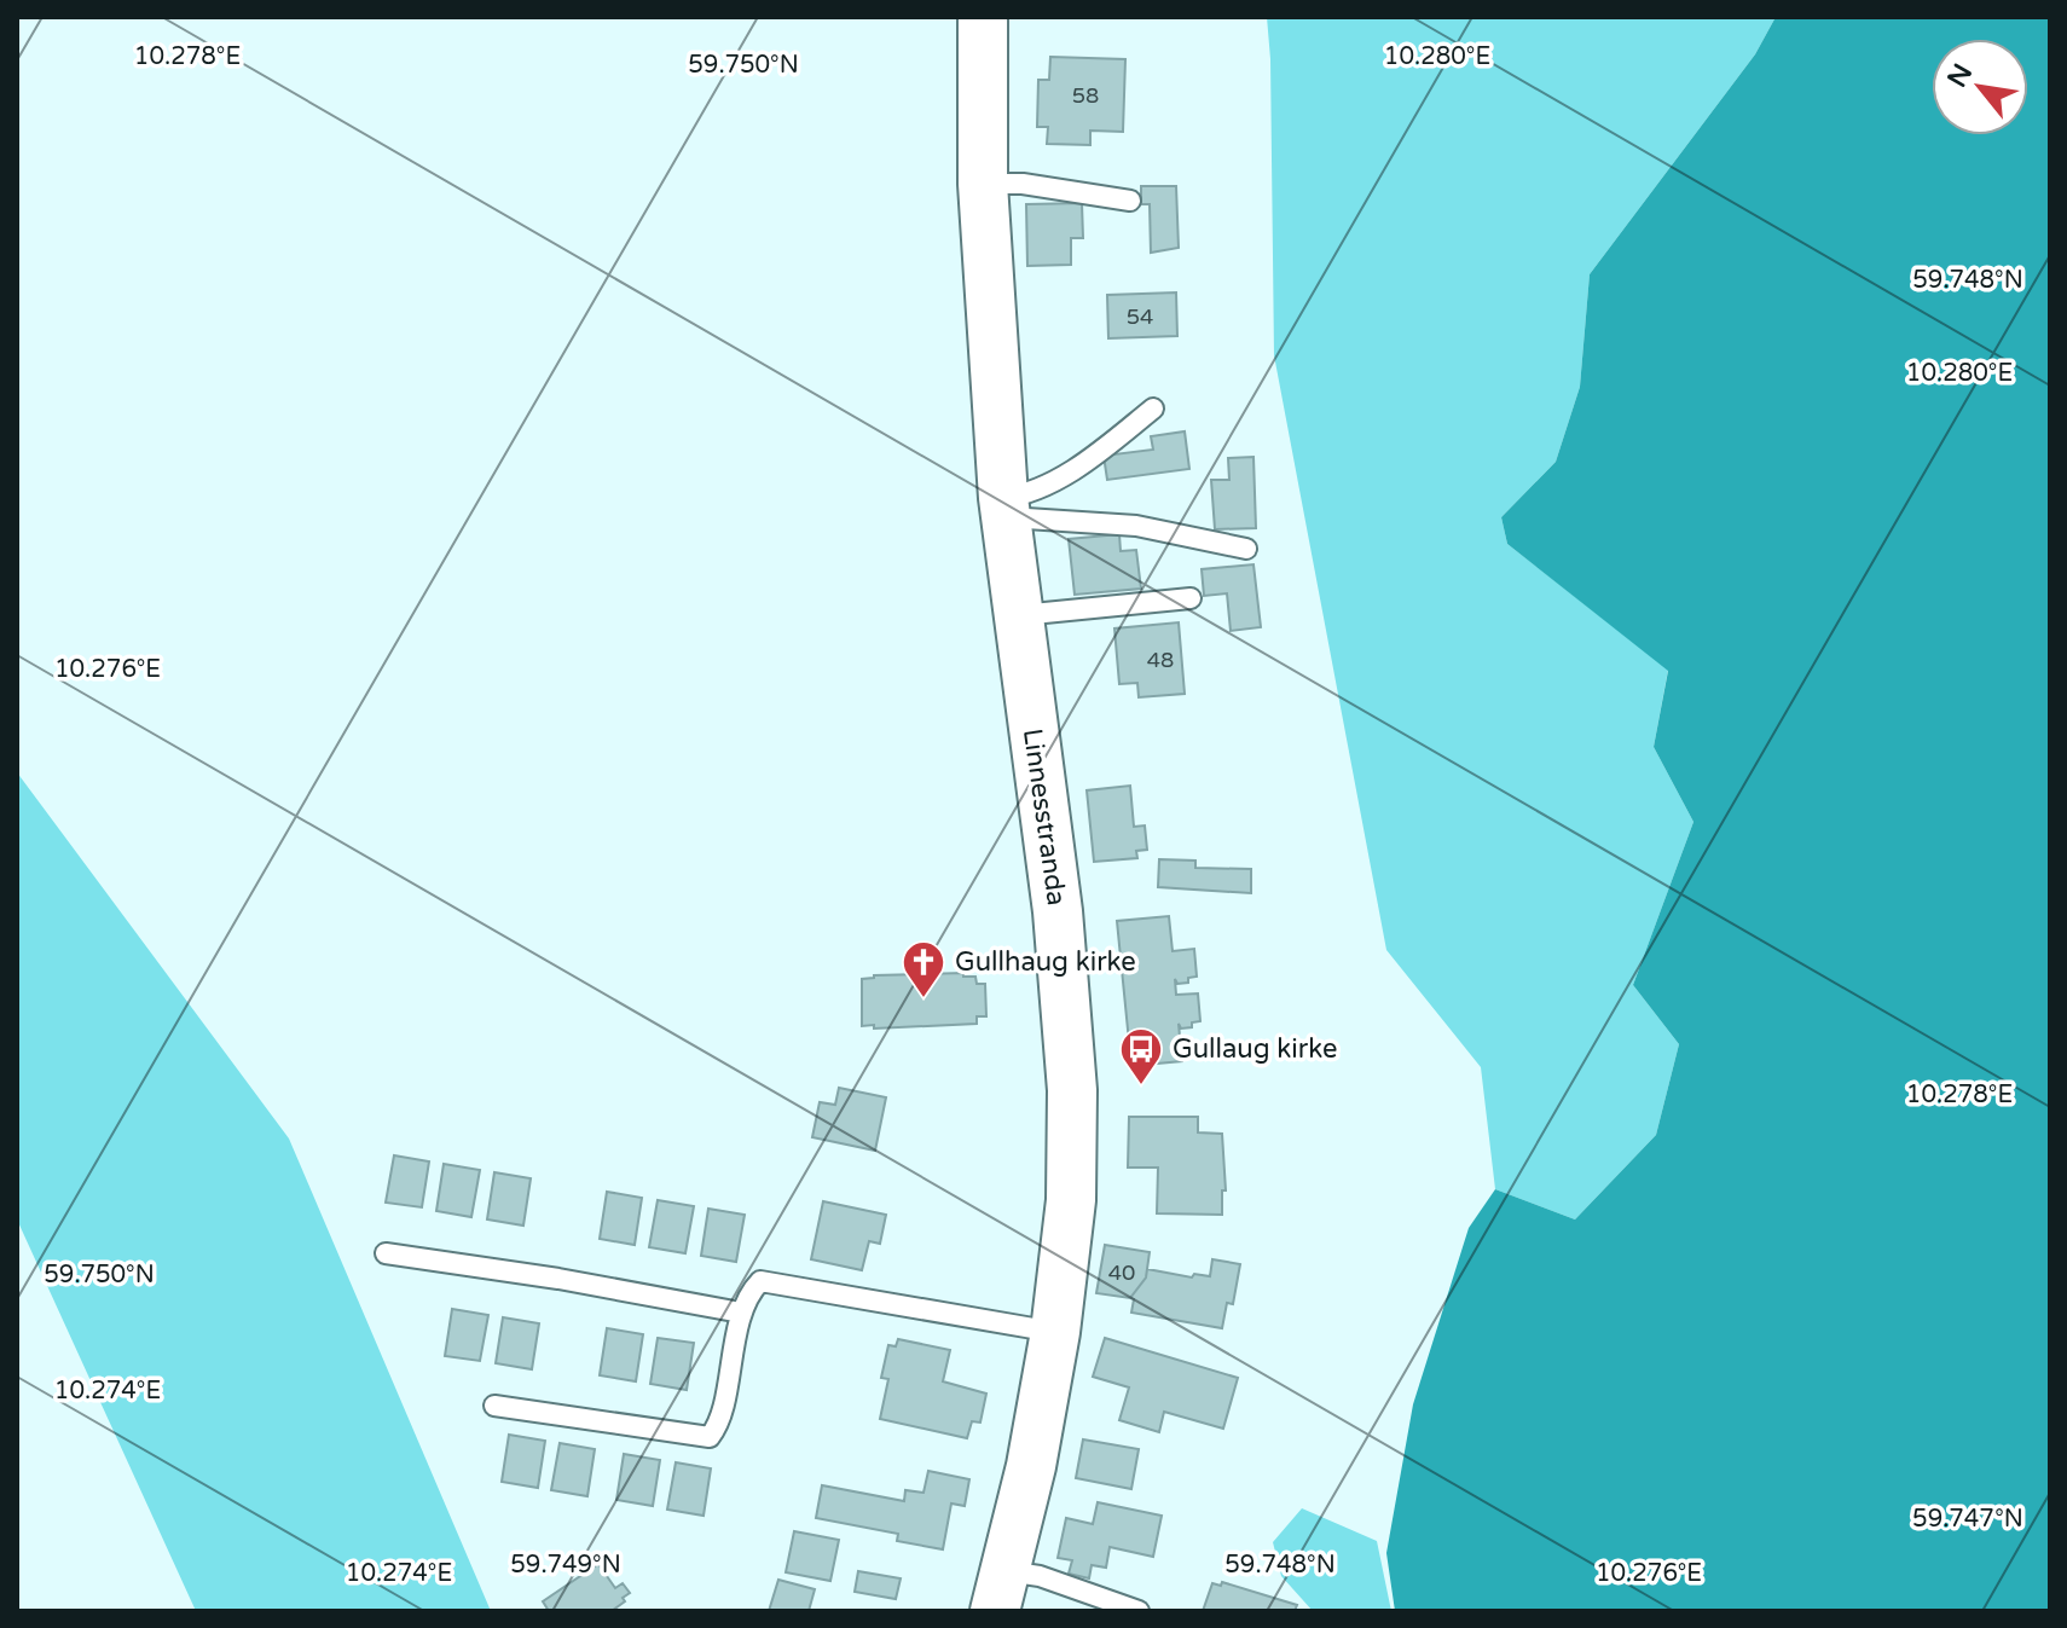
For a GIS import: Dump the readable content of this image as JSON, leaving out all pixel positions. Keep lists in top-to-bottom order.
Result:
{
  "streets": {
    "street": ["Linnesstranda"]
  },
  "places": {
    "church": ["Gullhaug kirke"],
    "bus stop": ["Gullaug kirke"]
  },
  "house_numbers": [
    "58",
    "54",
    "48",
    "40"
  ],
  "north": "top left",
  "coordinates": [
    "10.278°E",
    "10.280°E",
    "59.750°N",
    "59.748°N",
    "10.276°E",
    "10.274°E",
    "59.747°N",
    "59.749°N"
  ]
}
